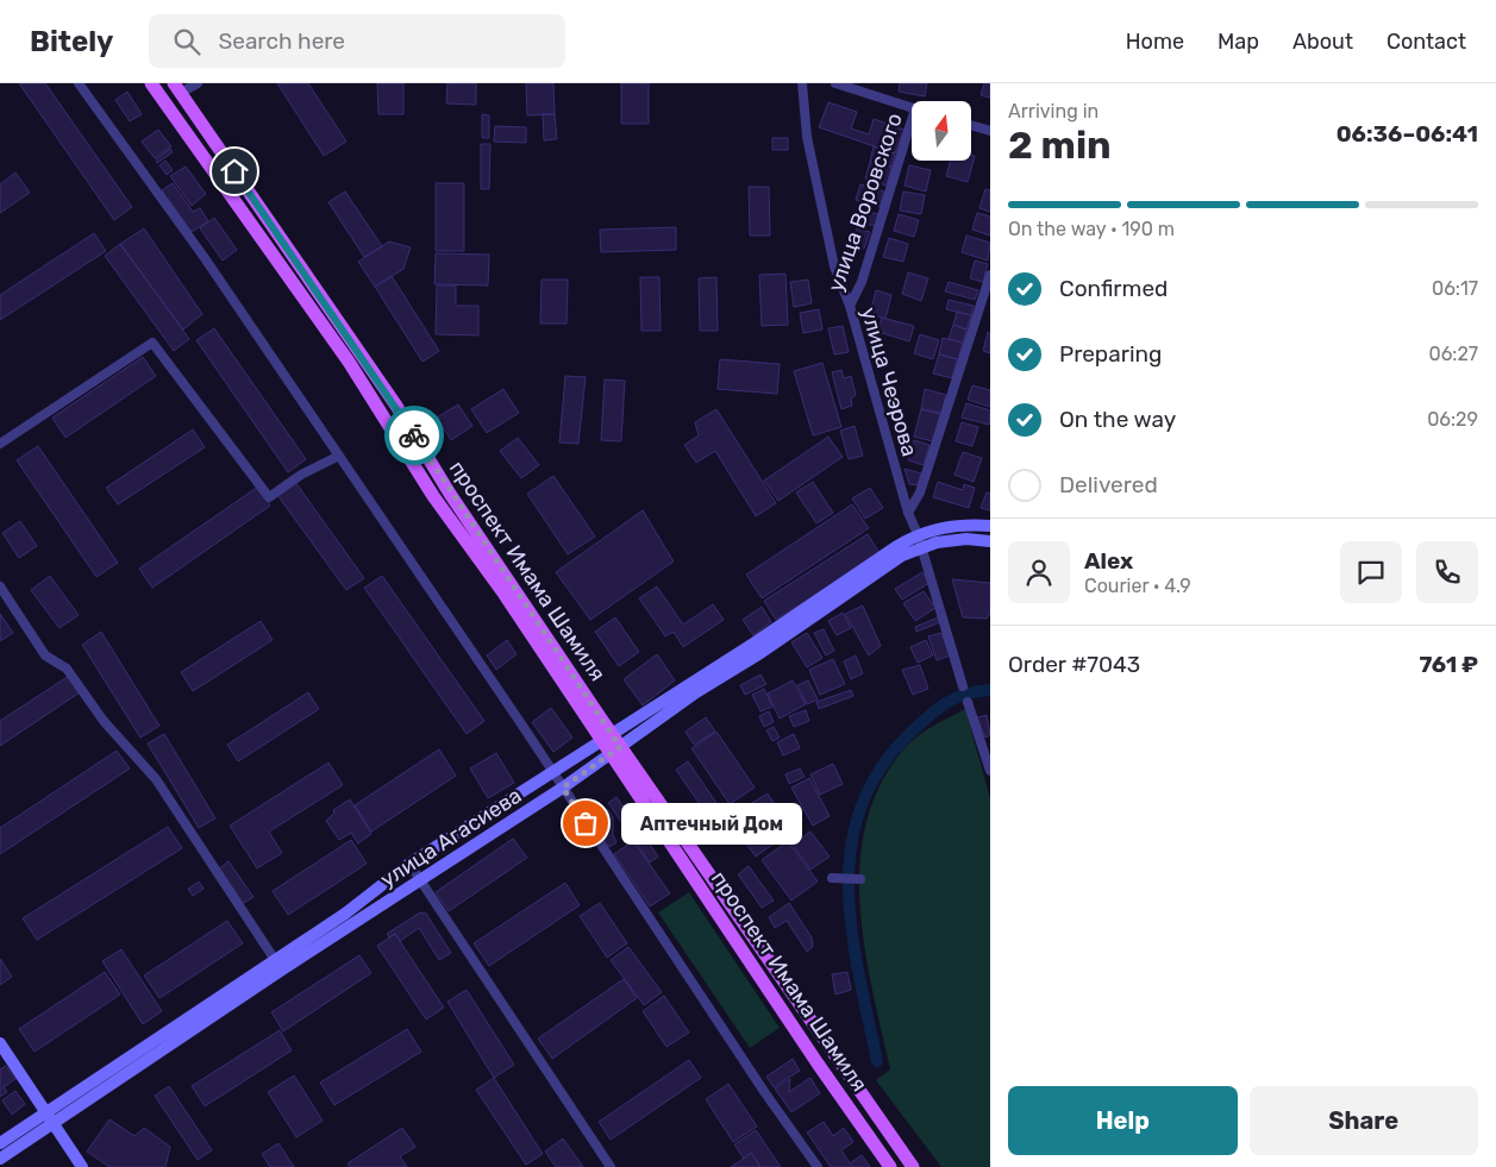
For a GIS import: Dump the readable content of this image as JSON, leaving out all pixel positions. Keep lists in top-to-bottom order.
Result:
{
  "streets": {
    "main road": ["проспект Имама Шамиля", "улица Агасиева"],
    "street": ["улица Воровского", "улица Чеэрова"]
  },
  "crossings": [
    ["улица Воровского", "улица Чеэрова"],
    ["улица Чеэрова", "улица Агасиева"],
    ["проспект Имама Шамиля", "улица Агасиева"]
  ],
  "places": ["Аптечный Дом"],
  "north": "top",
  "page": {
    "header": "Bitely",
    "search": "Search here",
    "nav": [
      "Home",
      "Map",
      "About",
      "Contact"
    ],
    "heading": ["2 min", "Arriving in", "06:36–06:41"],
    "panel": [
      "Alex",
      "Courier · 4.9",
      "Order #7043",
      "761 ₽"
    ],
    "bar": "On the way · 190 m",
    "list": [
      ["Confirmed", "06:17"],
      ["Preparing", "06:27"],
      ["On the way", "06:29"],
      "Delivered"
    ],
    "bubble": "Аптечный Дом",
    "buttons": ["Help", "Share"]
  }
}
